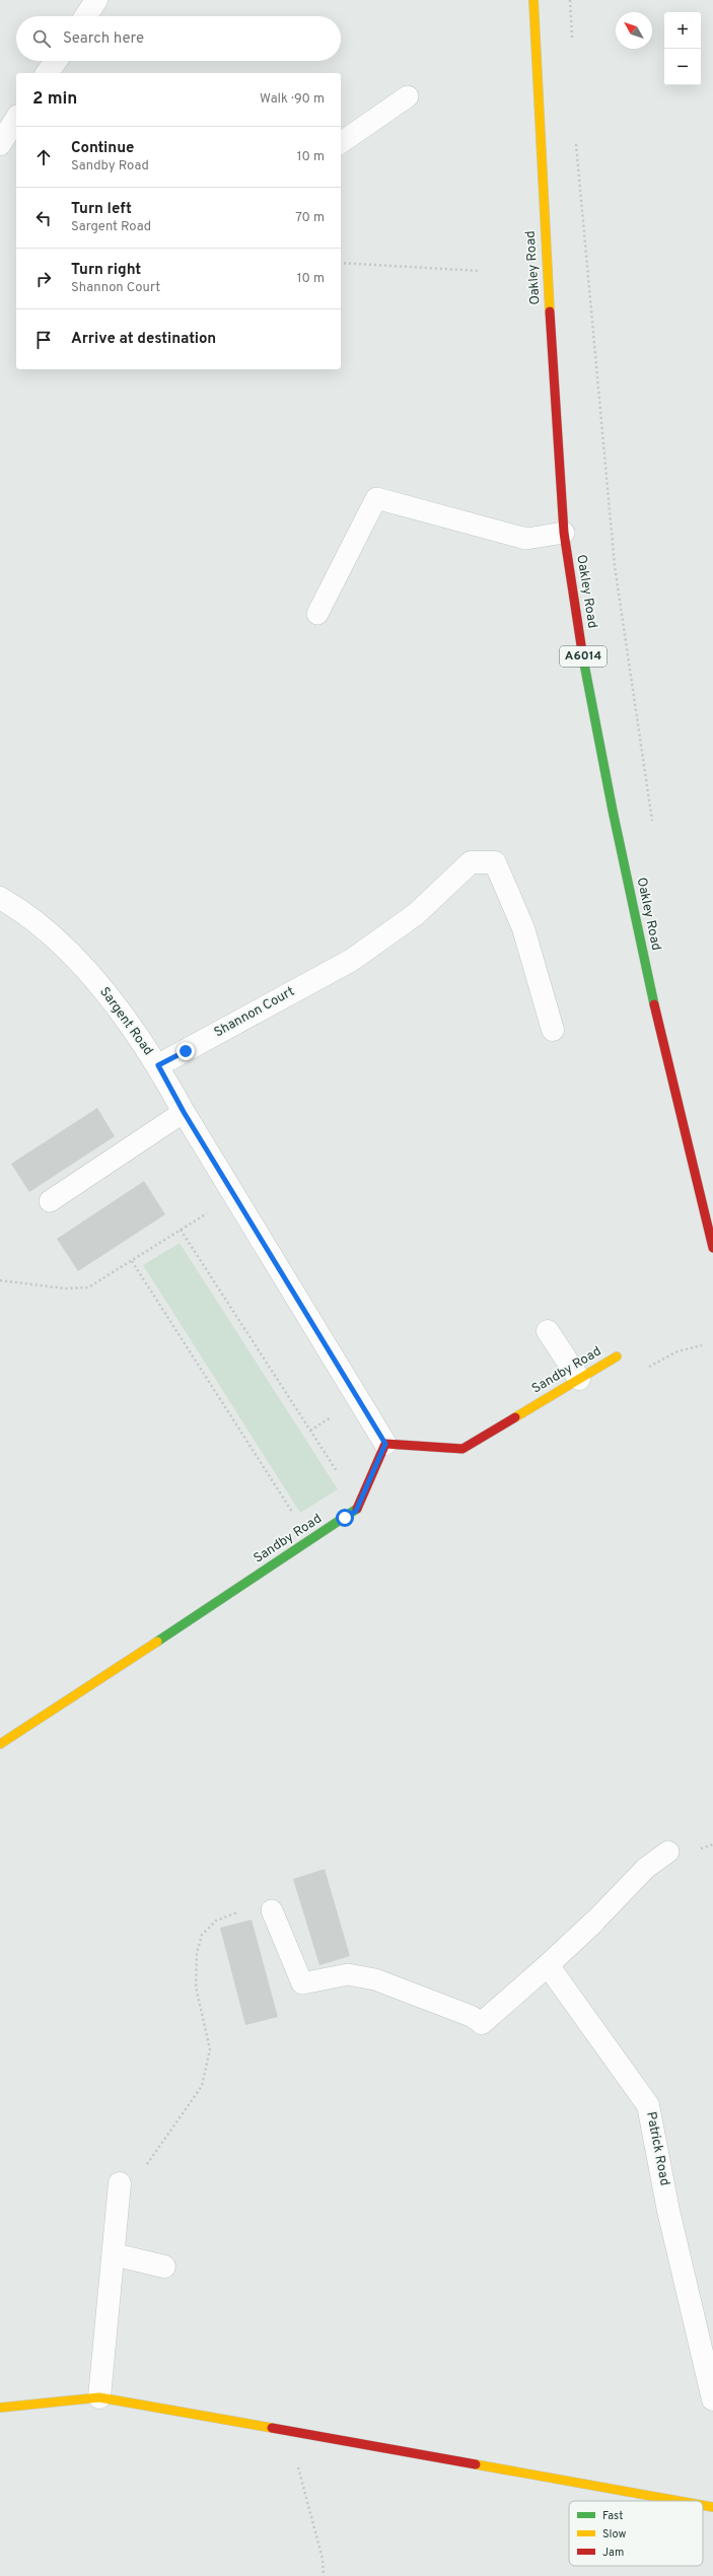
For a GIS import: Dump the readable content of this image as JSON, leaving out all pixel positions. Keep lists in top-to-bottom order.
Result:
{
  "streets": {
    "street": [
      "Oakley Road",
      "A6014",
      "Shannon Court",
      "Sargent Road",
      "Sandby Road",
      "Patrick Road"
    ]
  },
  "crossings": [
    ["Shannon Court", "Sargent Road"],
    ["Sargent Road", "Sandby Road"]
  ],
  "legend": ["Fast", "Slow", "Jam"],
  "north": "top left",
  "page": {
    "map_buttons": ["+", "−"],
    "search": "Search here",
    "heading": ["2 min", "Walk · 90 m"],
    "list": [
      ["Continue", "Sandby Road", "10 m"],
      ["Turn left", "Sargent Road", "70 m"],
      ["Turn right", "Shannon Court", "10 m"],
      "Arrive at destination"
    ]
  }
}
